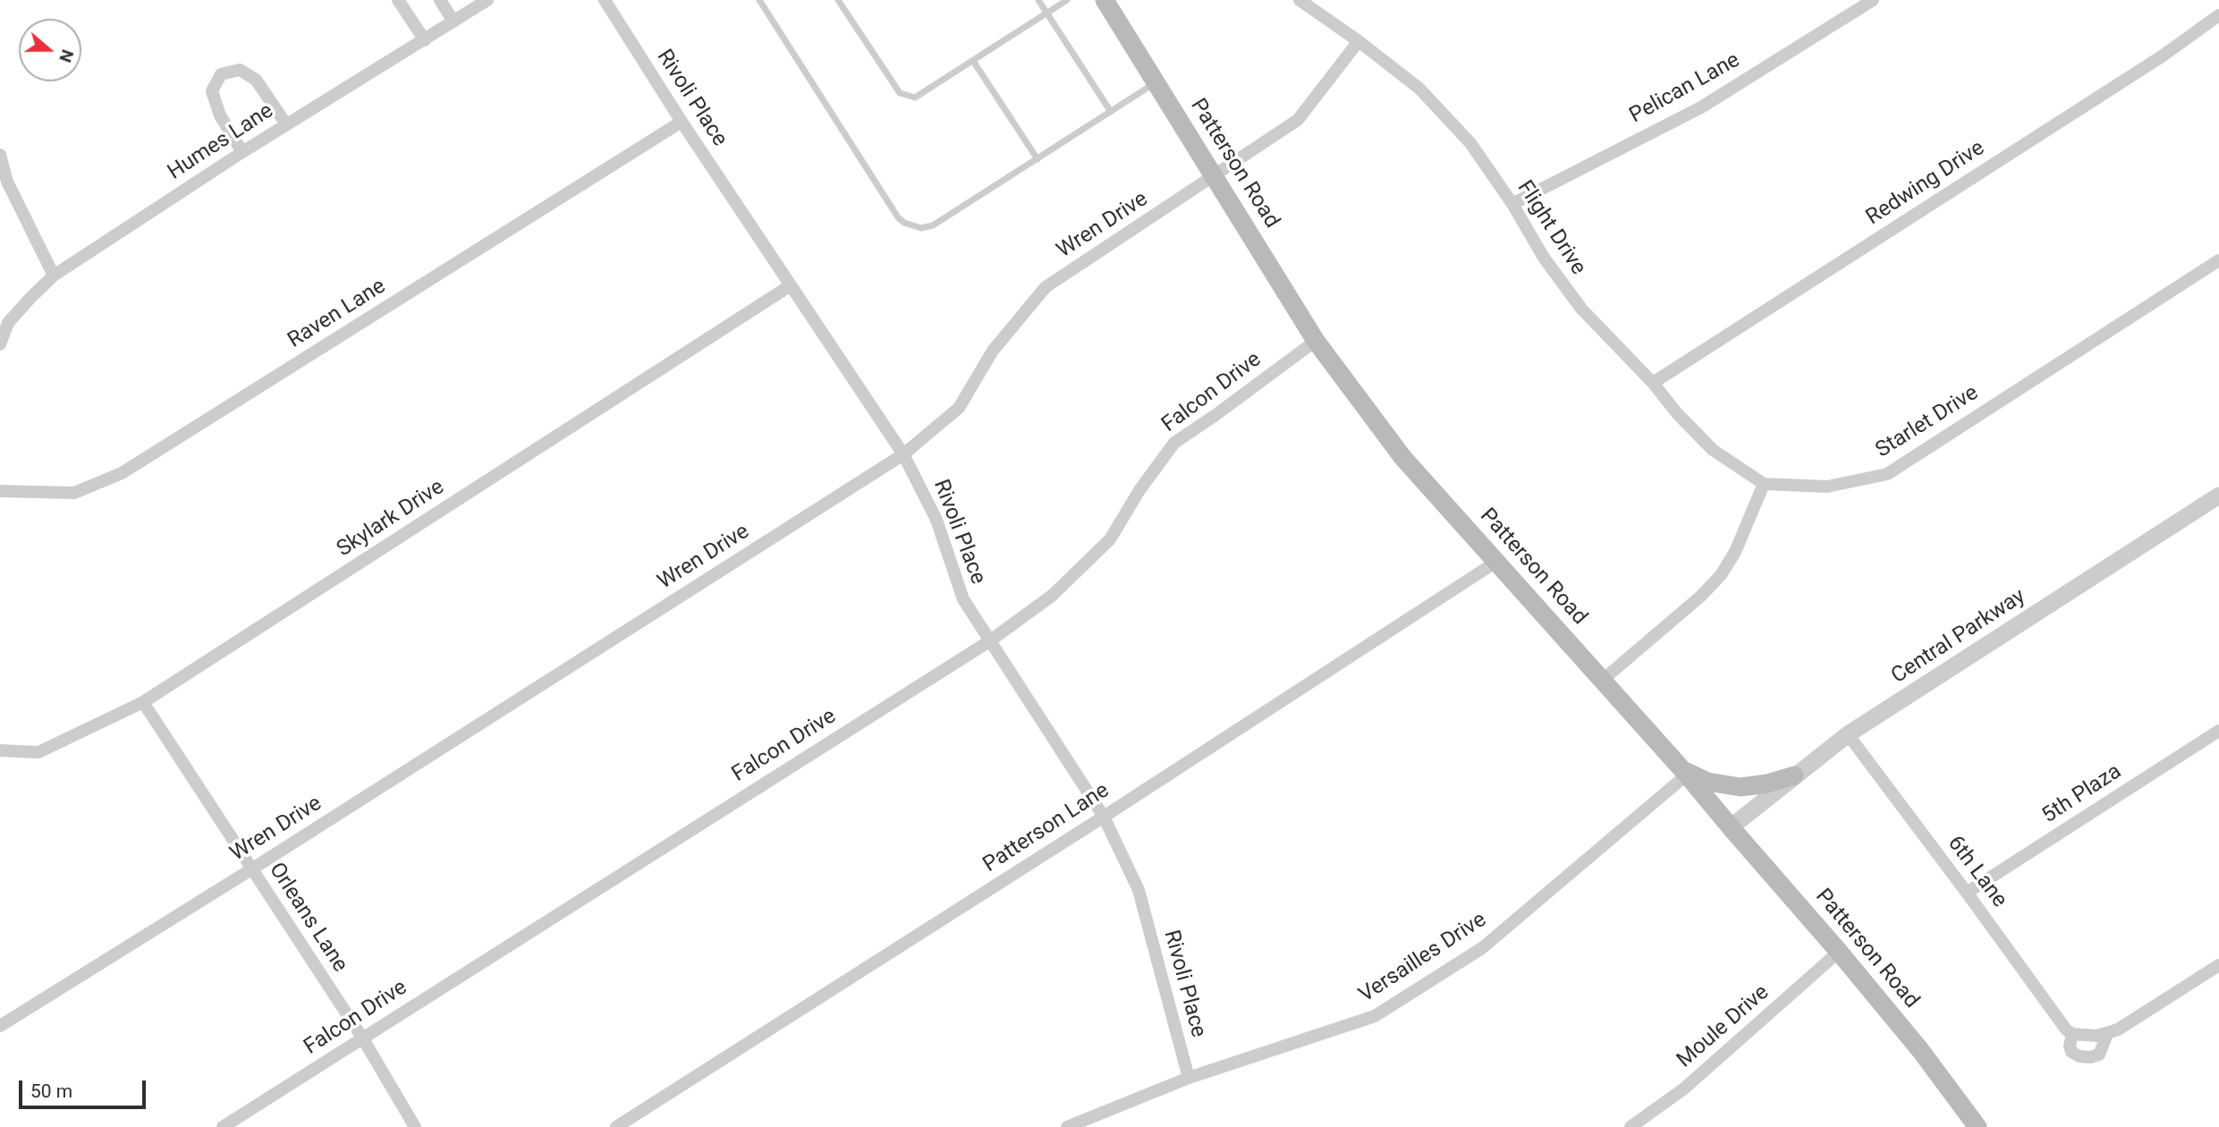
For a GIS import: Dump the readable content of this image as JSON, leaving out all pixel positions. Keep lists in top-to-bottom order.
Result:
{
  "streets": {
    "main road": ["Patterson Road"],
    "street": [
      "Pelican Lane",
      "Rivoli Place",
      "Humes Lane",
      "Redwing Drive",
      "Wren Drive",
      "Flight Drive",
      "Raven Lane",
      "Falcon Drive",
      "Starlet Drive",
      "Skylark Drive",
      "Central Parkway",
      "5th Plaza",
      "Patterson Lane",
      "6th Lane",
      "Orleans Lane",
      "Versailles Drive",
      "Moule Drive"
    ]
  },
  "crossings": [
    ["Pelican Lane", "Flight Drive"],
    ["Rivoli Place", "Wren Drive"],
    ["Rivoli Place", "Raven Lane"],
    ["Rivoli Place", "Falcon Drive"],
    ["Rivoli Place", "Skylark Drive"],
    ["Rivoli Place", "Patterson Lane"],
    ["Rivoli Place", "Versailles Drive"],
    ["Patterson Road", "Wren Drive"],
    ["Patterson Road", "Falcon Drive"],
    ["Patterson Road", "Central Parkway"],
    ["Patterson Road", "Patterson Lane"],
    ["Patterson Road", "Versailles Drive"],
    ["Patterson Road", "Moule Drive"],
    ["Redwing Drive", "Flight Drive"],
    ["Wren Drive", "Flight Drive"],
    ["Wren Drive", "Orleans Lane"],
    ["Flight Drive", "Starlet Drive"],
    ["Falcon Drive", "Orleans Lane"],
    ["Skylark Drive", "Orleans Lane"],
    ["Central Parkway", "6th Lane"],
    ["5th Plaza", "6th Lane"]
  ],
  "scale_bar": "50 m",
  "north": "right"
}
